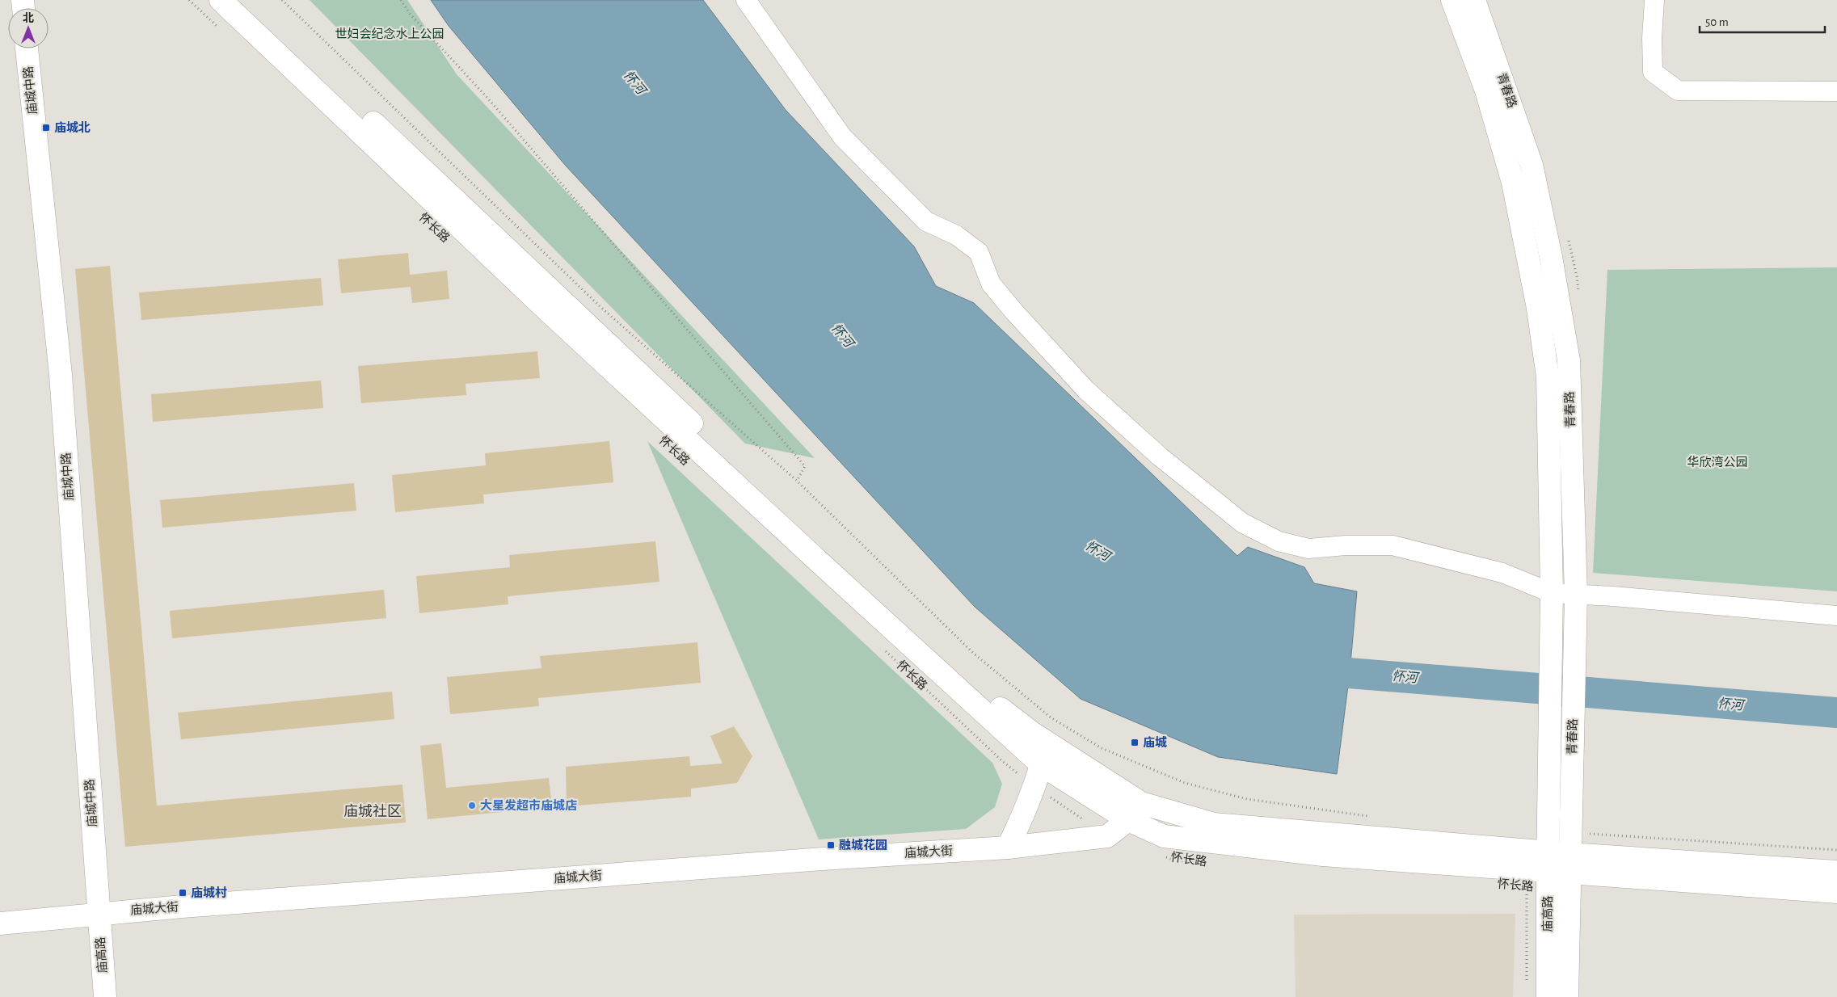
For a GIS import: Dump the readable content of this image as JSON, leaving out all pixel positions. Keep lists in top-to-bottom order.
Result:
{
  "streets": {
    "main road": [
      "庙城中路",
      "青春路",
      "怀长路",
      "庙城大街",
      "庙高路"
    ]
  },
  "crossings": [
    ["庙城中路", "庙城大街"],
    ["庙城中路", "庙高路"],
    ["青春路", "怀长路"],
    ["青春路", "庙高路"],
    ["怀长路", "庙城大街"],
    ["怀长路", "庙高路"],
    ["庙城大街", "庙高路"]
  ],
  "districts": ["庙城社区"],
  "water": ["怀河"],
  "parks": ["世妇会纪念水上公园", "华欣湾公园"],
  "places": {
    "transit": [
      "庙城北",
      "庙城",
      "融城花园",
      "庙城村"
    ],
    "other": ["大星发超市庙城店"]
  },
  "scale_bar": "50 m",
  "north": "top"
}
